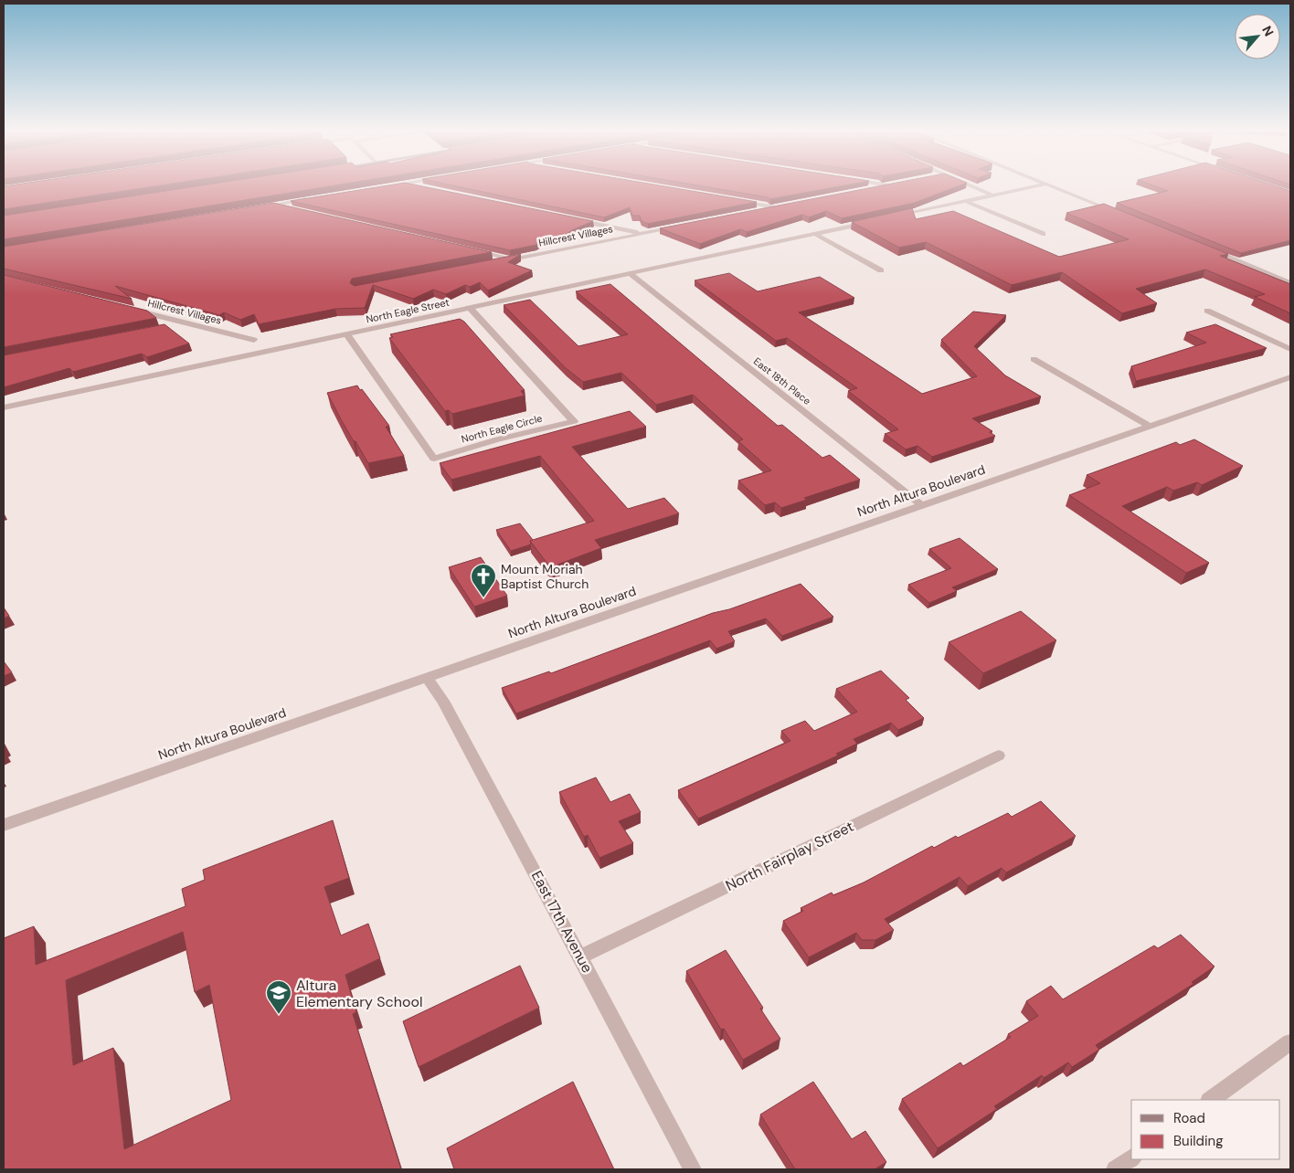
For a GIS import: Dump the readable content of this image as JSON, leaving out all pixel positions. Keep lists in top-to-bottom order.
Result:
{
  "streets": {
    "street": [
      "Hillcrest Villages",
      "North Eagle Street",
      "East 18th Place",
      "North Eagle Circle",
      "North Altura Boulevard",
      "North Fairplay Street",
      "East 17th Avenue"
    ]
  },
  "crossings": [
    ["North Eagle Street", "East 18th Place"],
    ["North Eagle Street", "North Eagle Circle"],
    ["East 18th Place", "North Altura Boulevard"],
    ["North Altura Boulevard", "East 17th Avenue"],
    ["North Fairplay Street", "East 17th Avenue"]
  ],
  "places": {
    "church": ["Mount Moriah Baptist Church"],
    "school or university": ["Altura Elementary School"]
  },
  "legend": ["Road", "Building"],
  "north": "top right"
}
